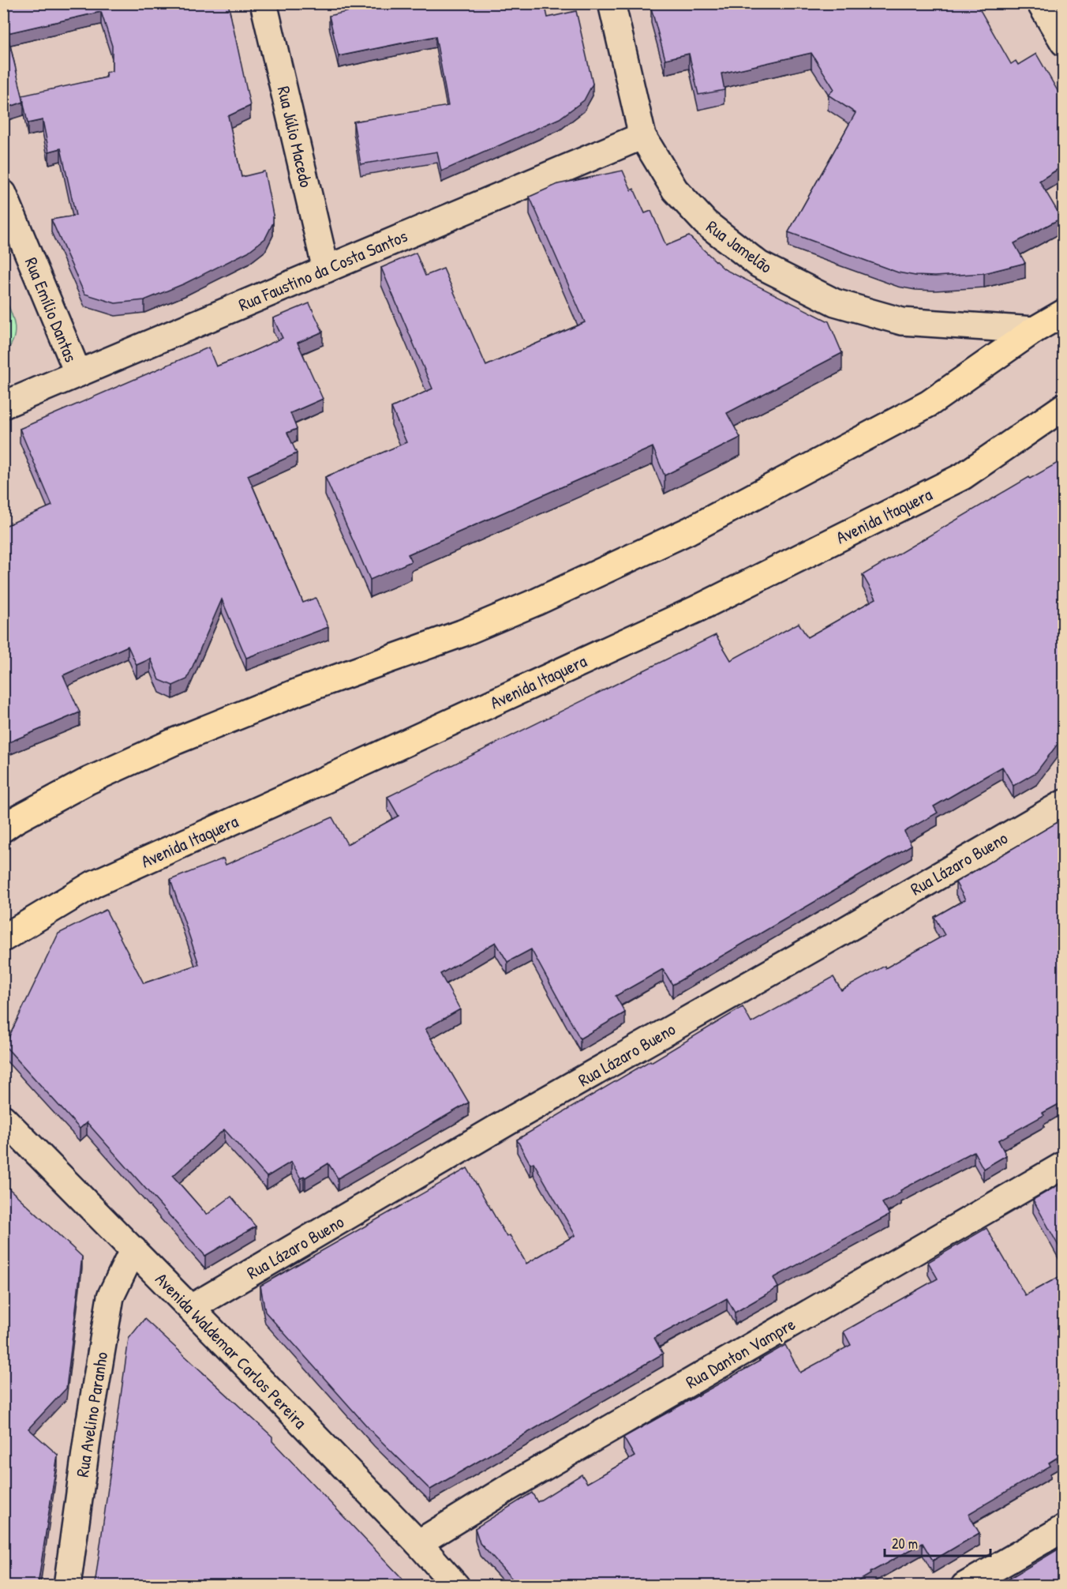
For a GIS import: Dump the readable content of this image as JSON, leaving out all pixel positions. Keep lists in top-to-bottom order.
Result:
{
  "streets": {
    "main road": ["Avenida Itaquera"],
    "street": [
      "Rua Júlio Macedo",
      "Rua Jamelão",
      "Rua Faustino da Costa Santos",
      "Rua Emílio Dantas",
      "Rua Lázaro Bueno",
      "Avenida Waldemar Carlos Pereira",
      "Rua Danton Vampre",
      "Rua Avelino Paranho"
    ]
  },
  "crossings": [
    ["Rua Júlio Macedo", "Rua Faustino da Costa Santos"],
    ["Rua Jamelão", "Rua Faustino da Costa Santos"],
    ["Rua Faustino da Costa Santos", "Rua Emílio Dantas"],
    ["Rua Lázaro Bueno", "Avenida Waldemar Carlos Pereira"],
    ["Avenida Waldemar Carlos Pereira", "Rua Danton Vampre"],
    ["Avenida Waldemar Carlos Pereira", "Rua Avelino Paranho"]
  ],
  "scale_bar": "20 m"
}
